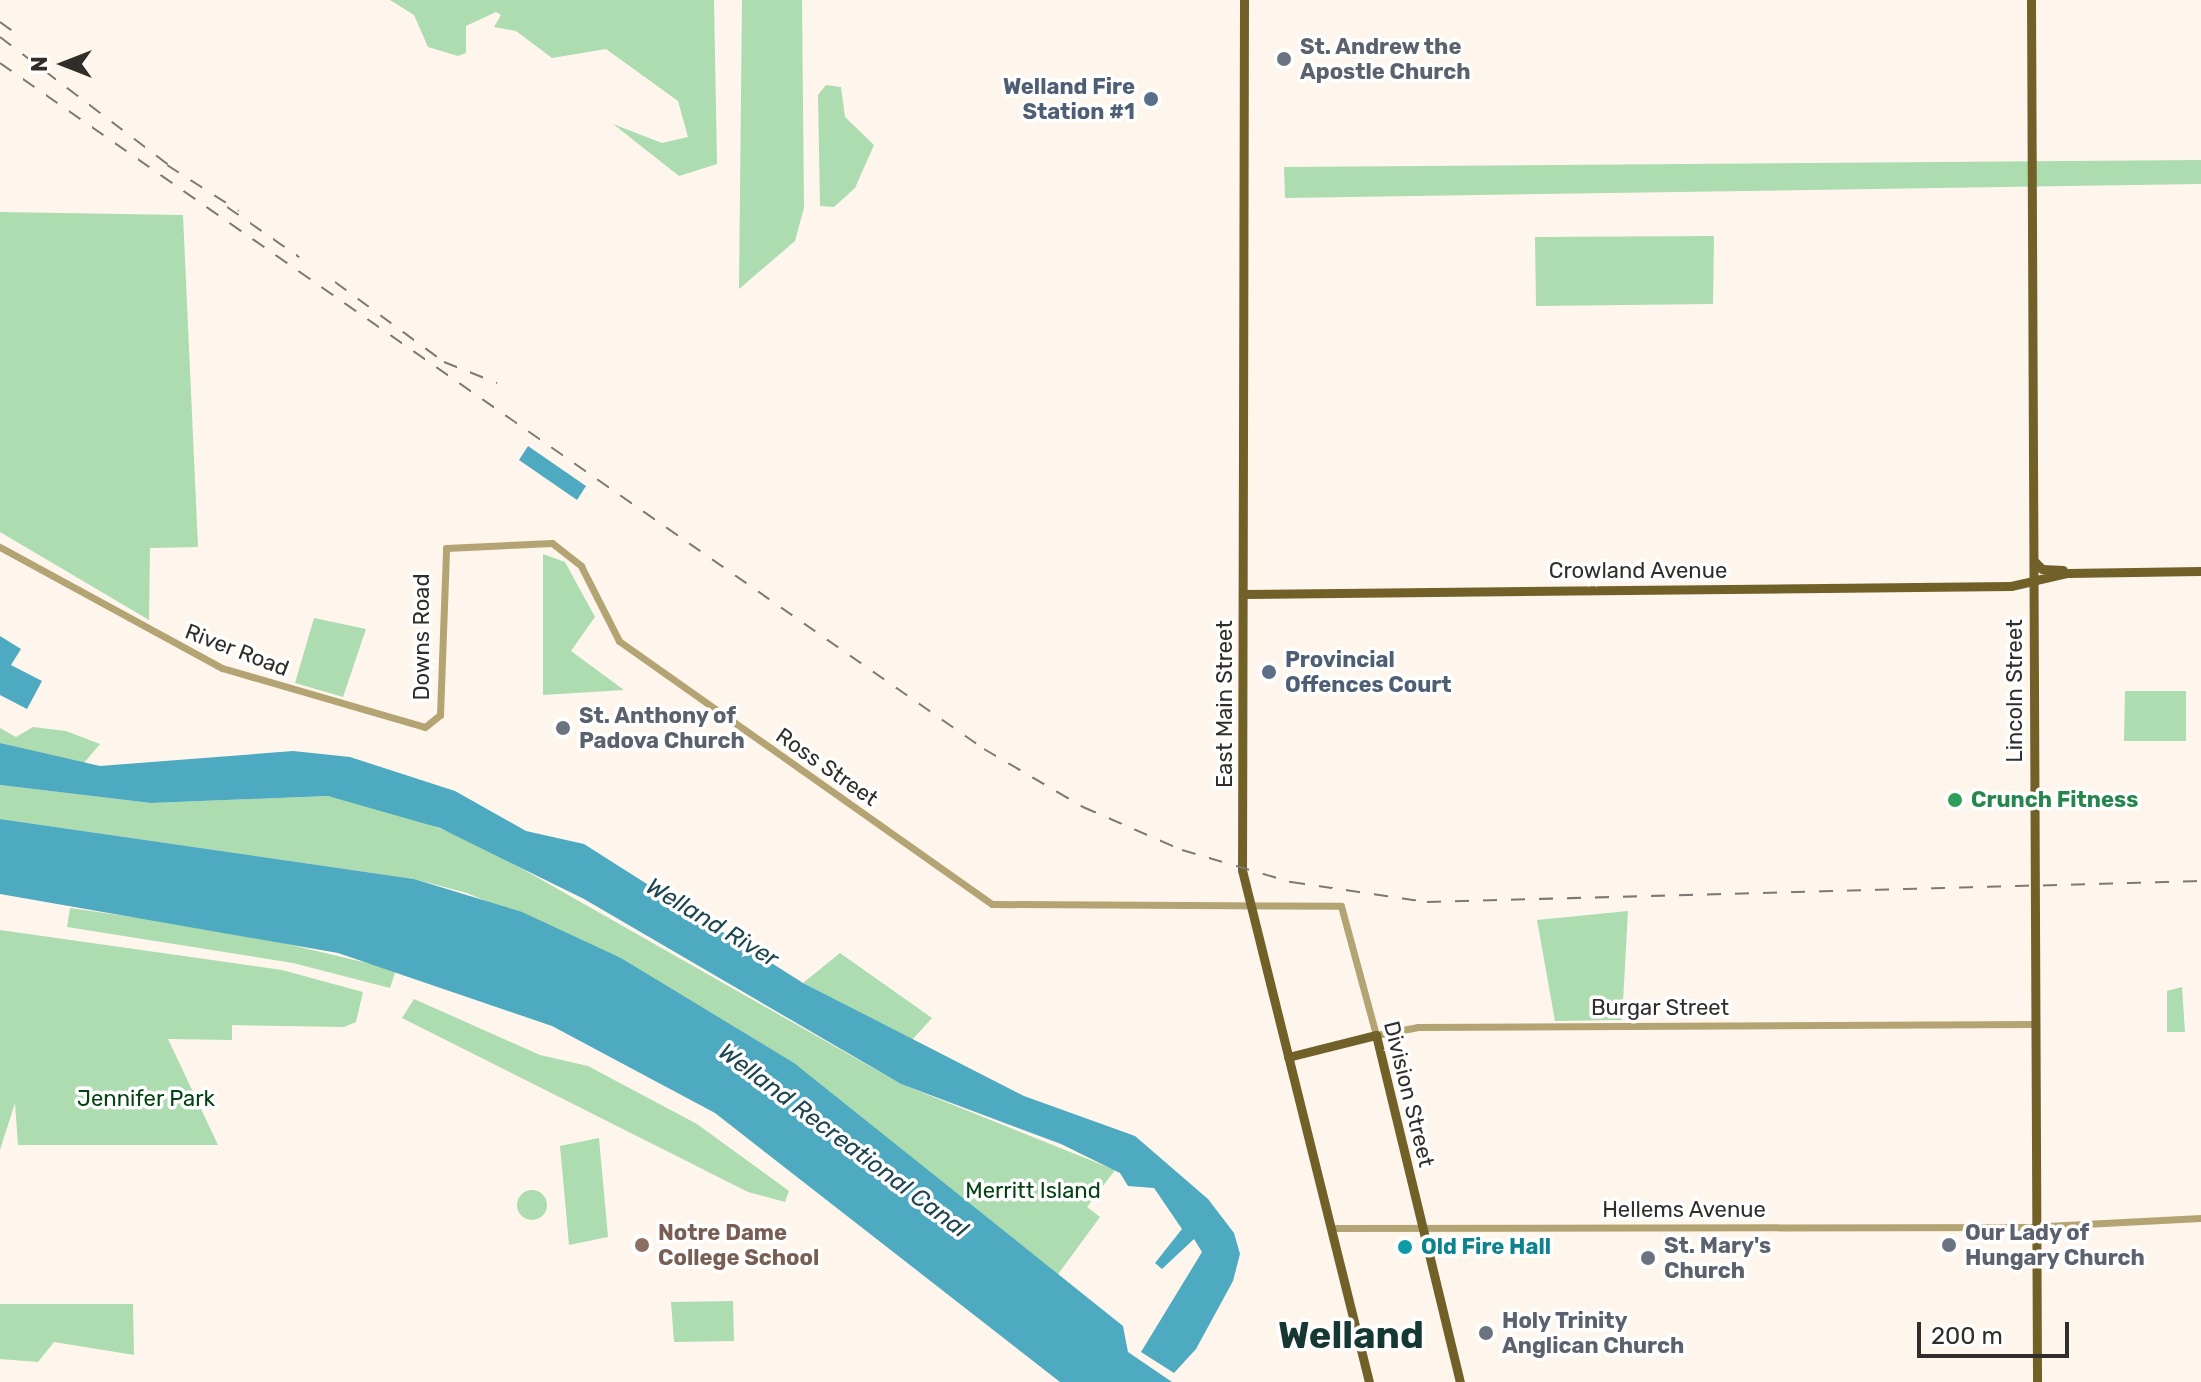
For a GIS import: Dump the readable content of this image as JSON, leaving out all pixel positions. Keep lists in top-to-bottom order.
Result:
{
  "streets": {
    "main road": [
      "Crowland Avenue",
      "Lincoln Street",
      "East Main Street",
      "Burgar Street",
      "Division Street"
    ],
    "street": [
      "Downs Road",
      "River Road",
      "Ross Street",
      "Hellems Avenue"
    ]
  },
  "crossings": [
    ["Crowland Avenue", "Lincoln Street"],
    ["Crowland Avenue", "East Main Street"],
    ["Downs Road", "River Road"],
    ["Downs Road", "Ross Street"],
    ["Lincoln Street", "Burgar Street"],
    ["Lincoln Street", "Hellems Avenue"],
    ["East Main Street", "Ross Street"],
    ["East Main Street", "Burgar Street"],
    ["East Main Street", "Division Street"],
    ["East Main Street", "Hellems Avenue"],
    ["Ross Street", "Division Street"],
    ["Burgar Street", "Division Street"],
    ["Division Street", "Hellems Avenue"]
  ],
  "districts": ["Welland"],
  "water": ["Welland River", "Welland Recreational Canal"],
  "parks": ["Jennifer Park", "Merritt Island"],
  "places": [
    "St. Andrew the Apostle Church",
    "Welland Fire Station #1",
    "Provincial Offences Court",
    "St. Anthony of Padova Church",
    "Crunch Fitness",
    "Notre Dame College School",
    "Our Lady of Hungary Church",
    "Old Fire Hall",
    "St. Mary's Church",
    "Holy Trinity Anglican Church"
  ],
  "scale_bar": "200 m",
  "north": "left"
}
